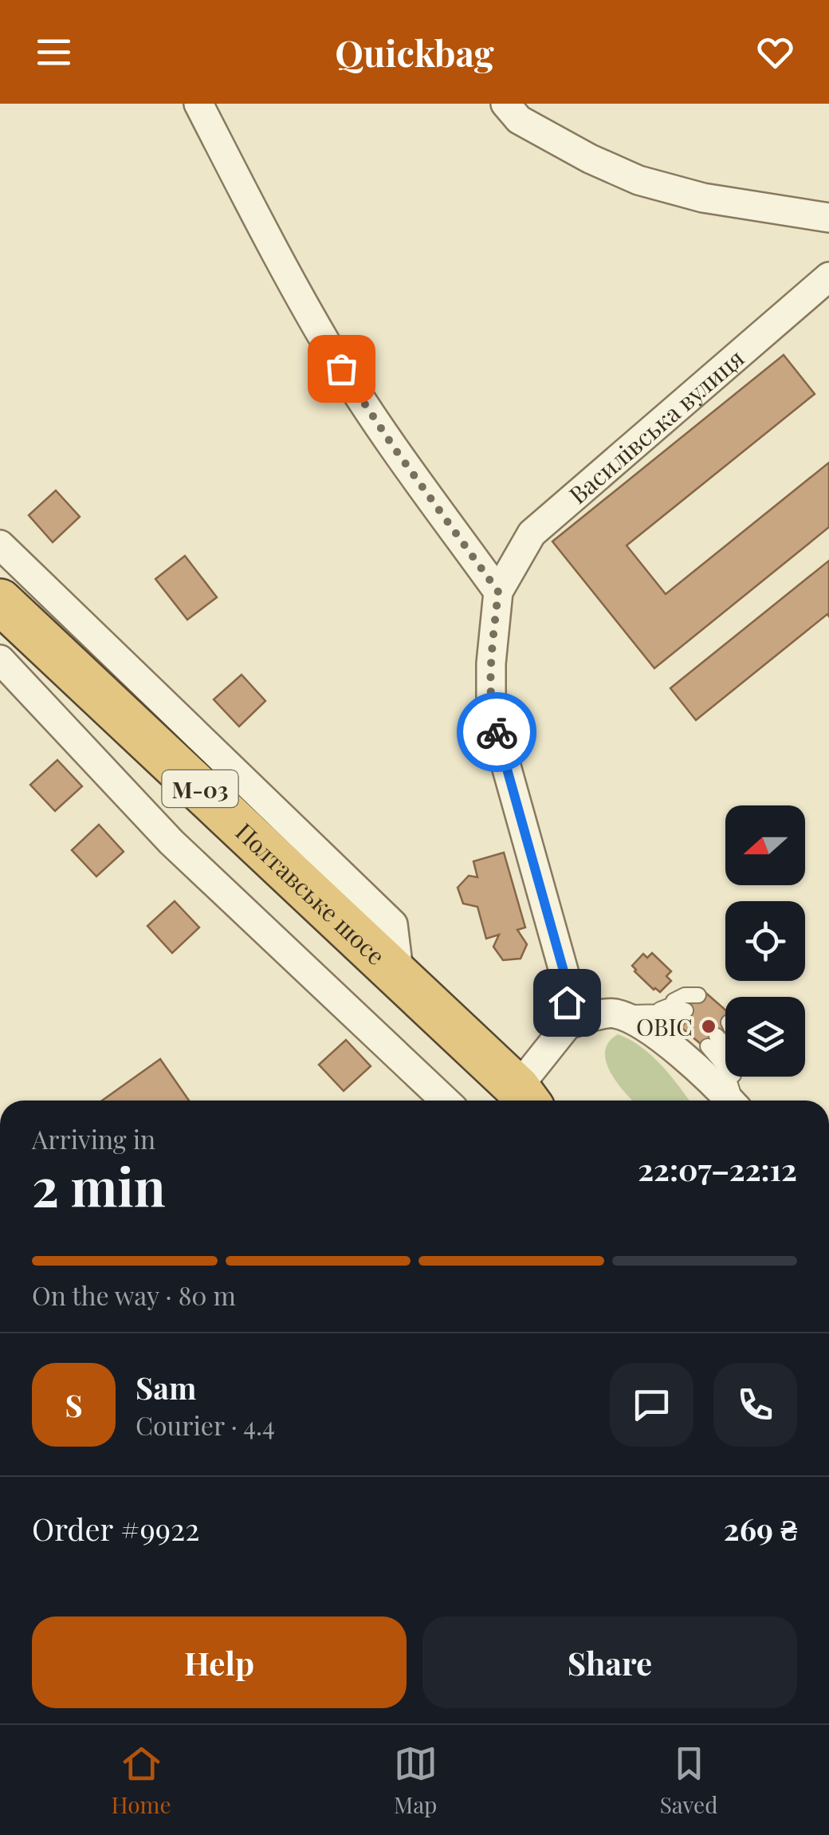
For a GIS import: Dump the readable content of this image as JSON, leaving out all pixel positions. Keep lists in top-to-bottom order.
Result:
{
  "streets": {
    "highway": ["М-03", "Полтавське шосе"],
    "street": ["Василівська вулиця"]
  },
  "places": ["ОВІС"],
  "north": "left",
  "page": {
    "header": "Quickbag",
    "heading": ["2 min", "Arriving in", "22:07–22:12"],
    "panel": [
      "Sam",
      "Courier · 4.4",
      "Order #9922",
      "269 ₴"
    ],
    "bar": "On the way · 80 m",
    "round": "S",
    "buttons": ["Help", "Share"],
    "tabs": ["Home", "Map", "Saved"]
  }
}
